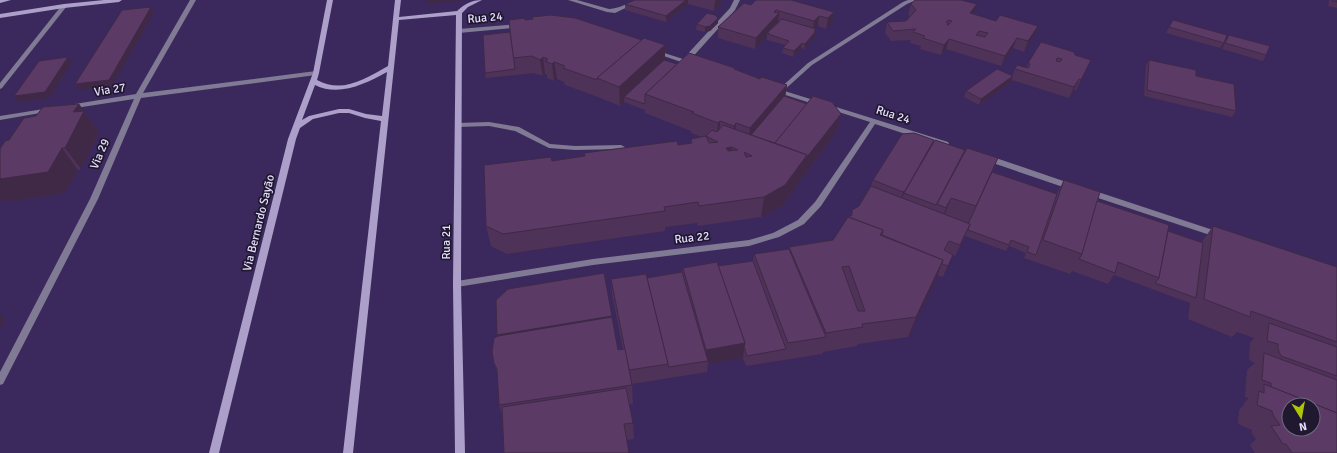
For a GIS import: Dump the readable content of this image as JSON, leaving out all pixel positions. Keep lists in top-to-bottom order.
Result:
{
  "streets": {
    "main road": ["Via Bernardo Sayão", "Rua 21"],
    "street": [
      "Rua 24",
      "Via 27",
      "Via 29",
      "Rua 22"
    ]
  },
  "crossings": [
    ["Rua 24", "Rua 22"],
    ["Rua 24", "Rua 21"],
    ["Via 27", "Via 29"],
    ["Rua 22", "Rua 21"]
  ],
  "north": "bottom"
}
